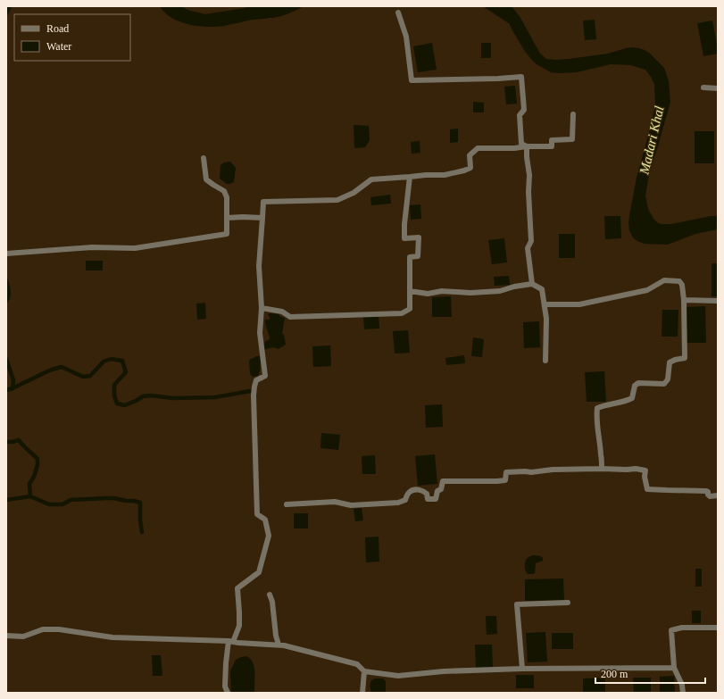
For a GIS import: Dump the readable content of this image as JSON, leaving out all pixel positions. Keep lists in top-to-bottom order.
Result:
{
  "water": ["Madari Khal"],
  "legend": ["Road", "Water"],
  "scale_bar": "200 m"
}
